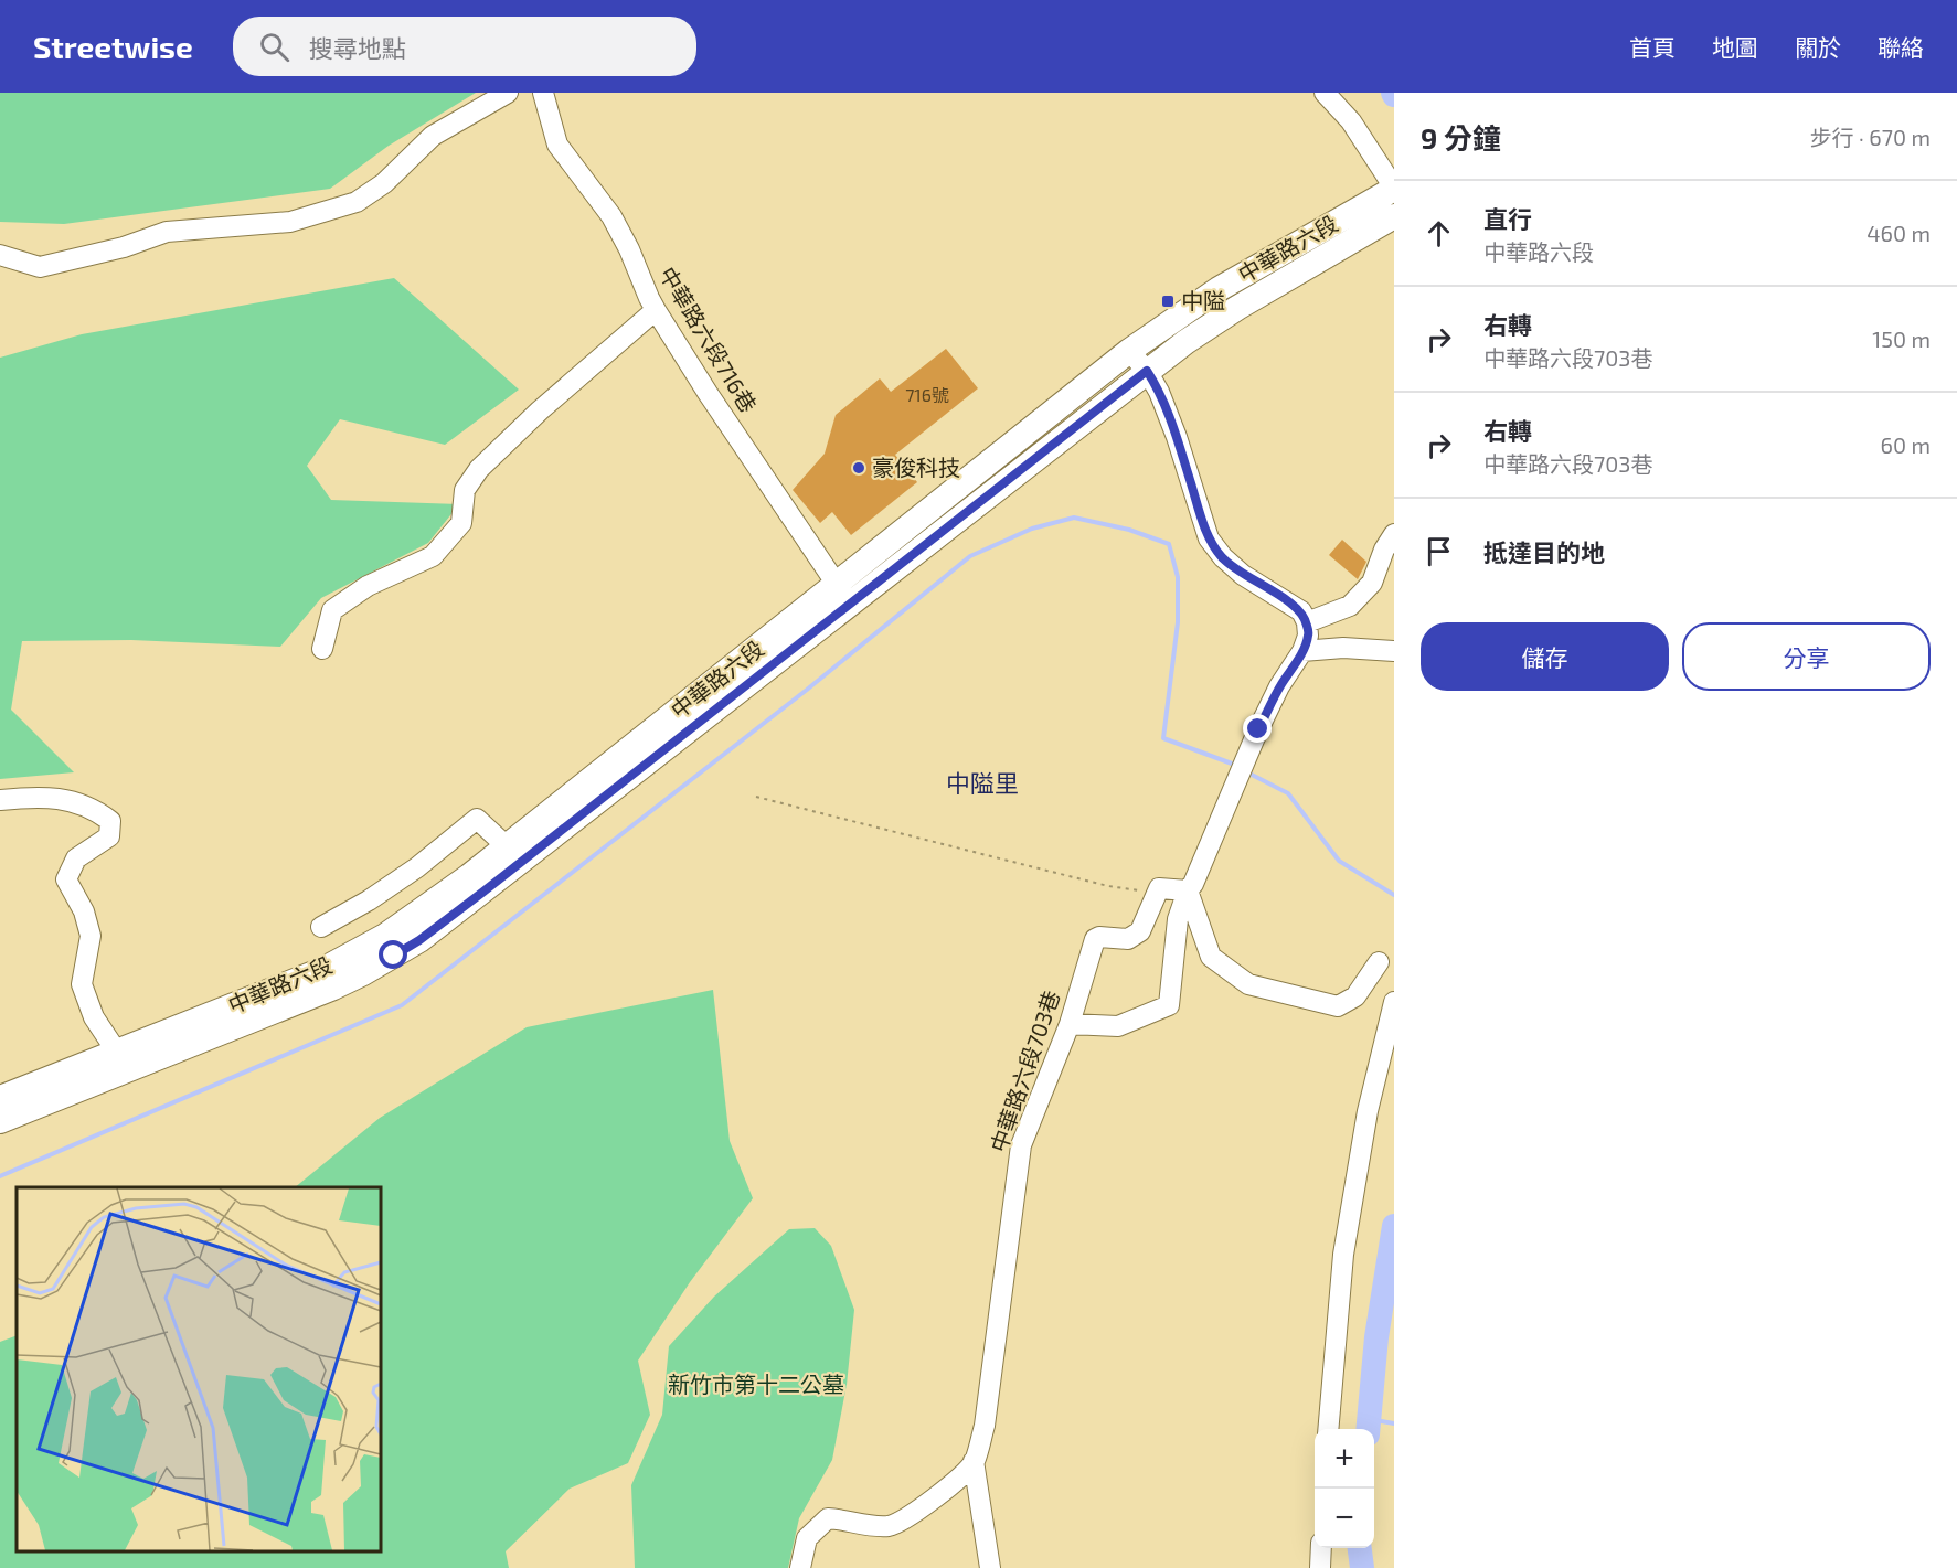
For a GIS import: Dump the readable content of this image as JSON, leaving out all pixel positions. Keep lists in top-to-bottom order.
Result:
{
  "streets": {
    "main road": ["中華路六段"],
    "street": ["中華路六段716巷", "中華路六段703巷"]
  },
  "crossings": [
    ["中華路六段", "中華路六段716巷"]
  ],
  "districts": ["中隘里"],
  "parks": ["新竹市第十二公墓"],
  "places": {
    "transit": ["中隘"],
    "other": ["豪俊科技"]
  },
  "house_numbers": ["716號"],
  "page": {
    "header": "Streetwise",
    "search": "搜尋地點",
    "nav": [
      "首頁",
      "地圖",
      "關於",
      "聯絡"
    ],
    "heading": ["9 分鐘", "步行 · 670 m"],
    "list": [
      ["直行", "中華路六段", "460 m"],
      ["右轉", "中華路六段703巷", "150 m"],
      ["右轉", "中華路六段703巷", "60 m"],
      "抵達目的地"
    ],
    "buttons": ["儲存", "分享"],
    "map_buttons": ["+", "−"]
  }
}
